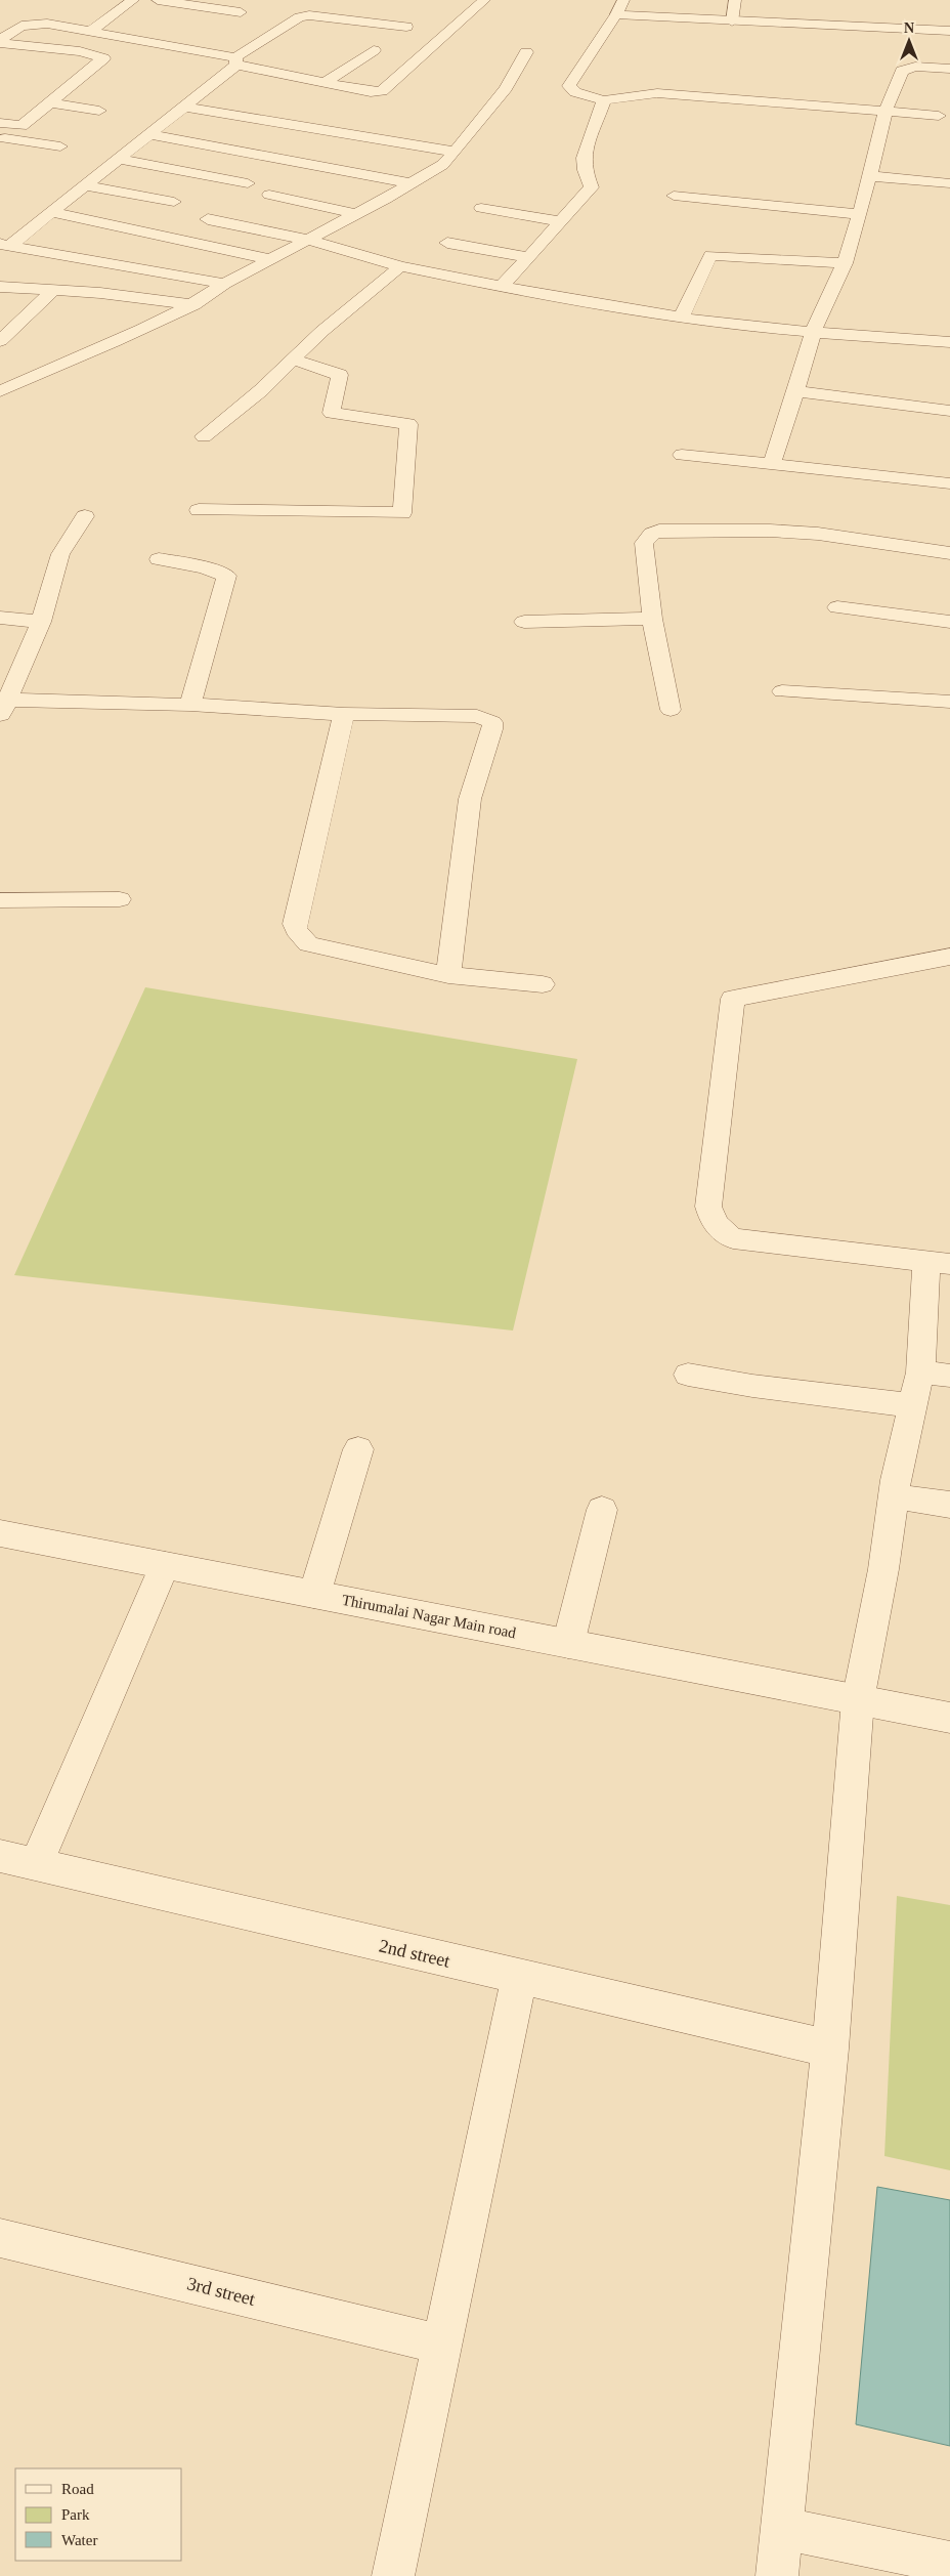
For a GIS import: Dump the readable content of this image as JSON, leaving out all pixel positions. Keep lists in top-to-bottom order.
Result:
{
  "streets": {
    "street": ["Thirumalai Nagar Main road", "2nd street", "3rd street"]
  },
  "legend": ["Road", "Park", "Water"],
  "north": "top"
}
